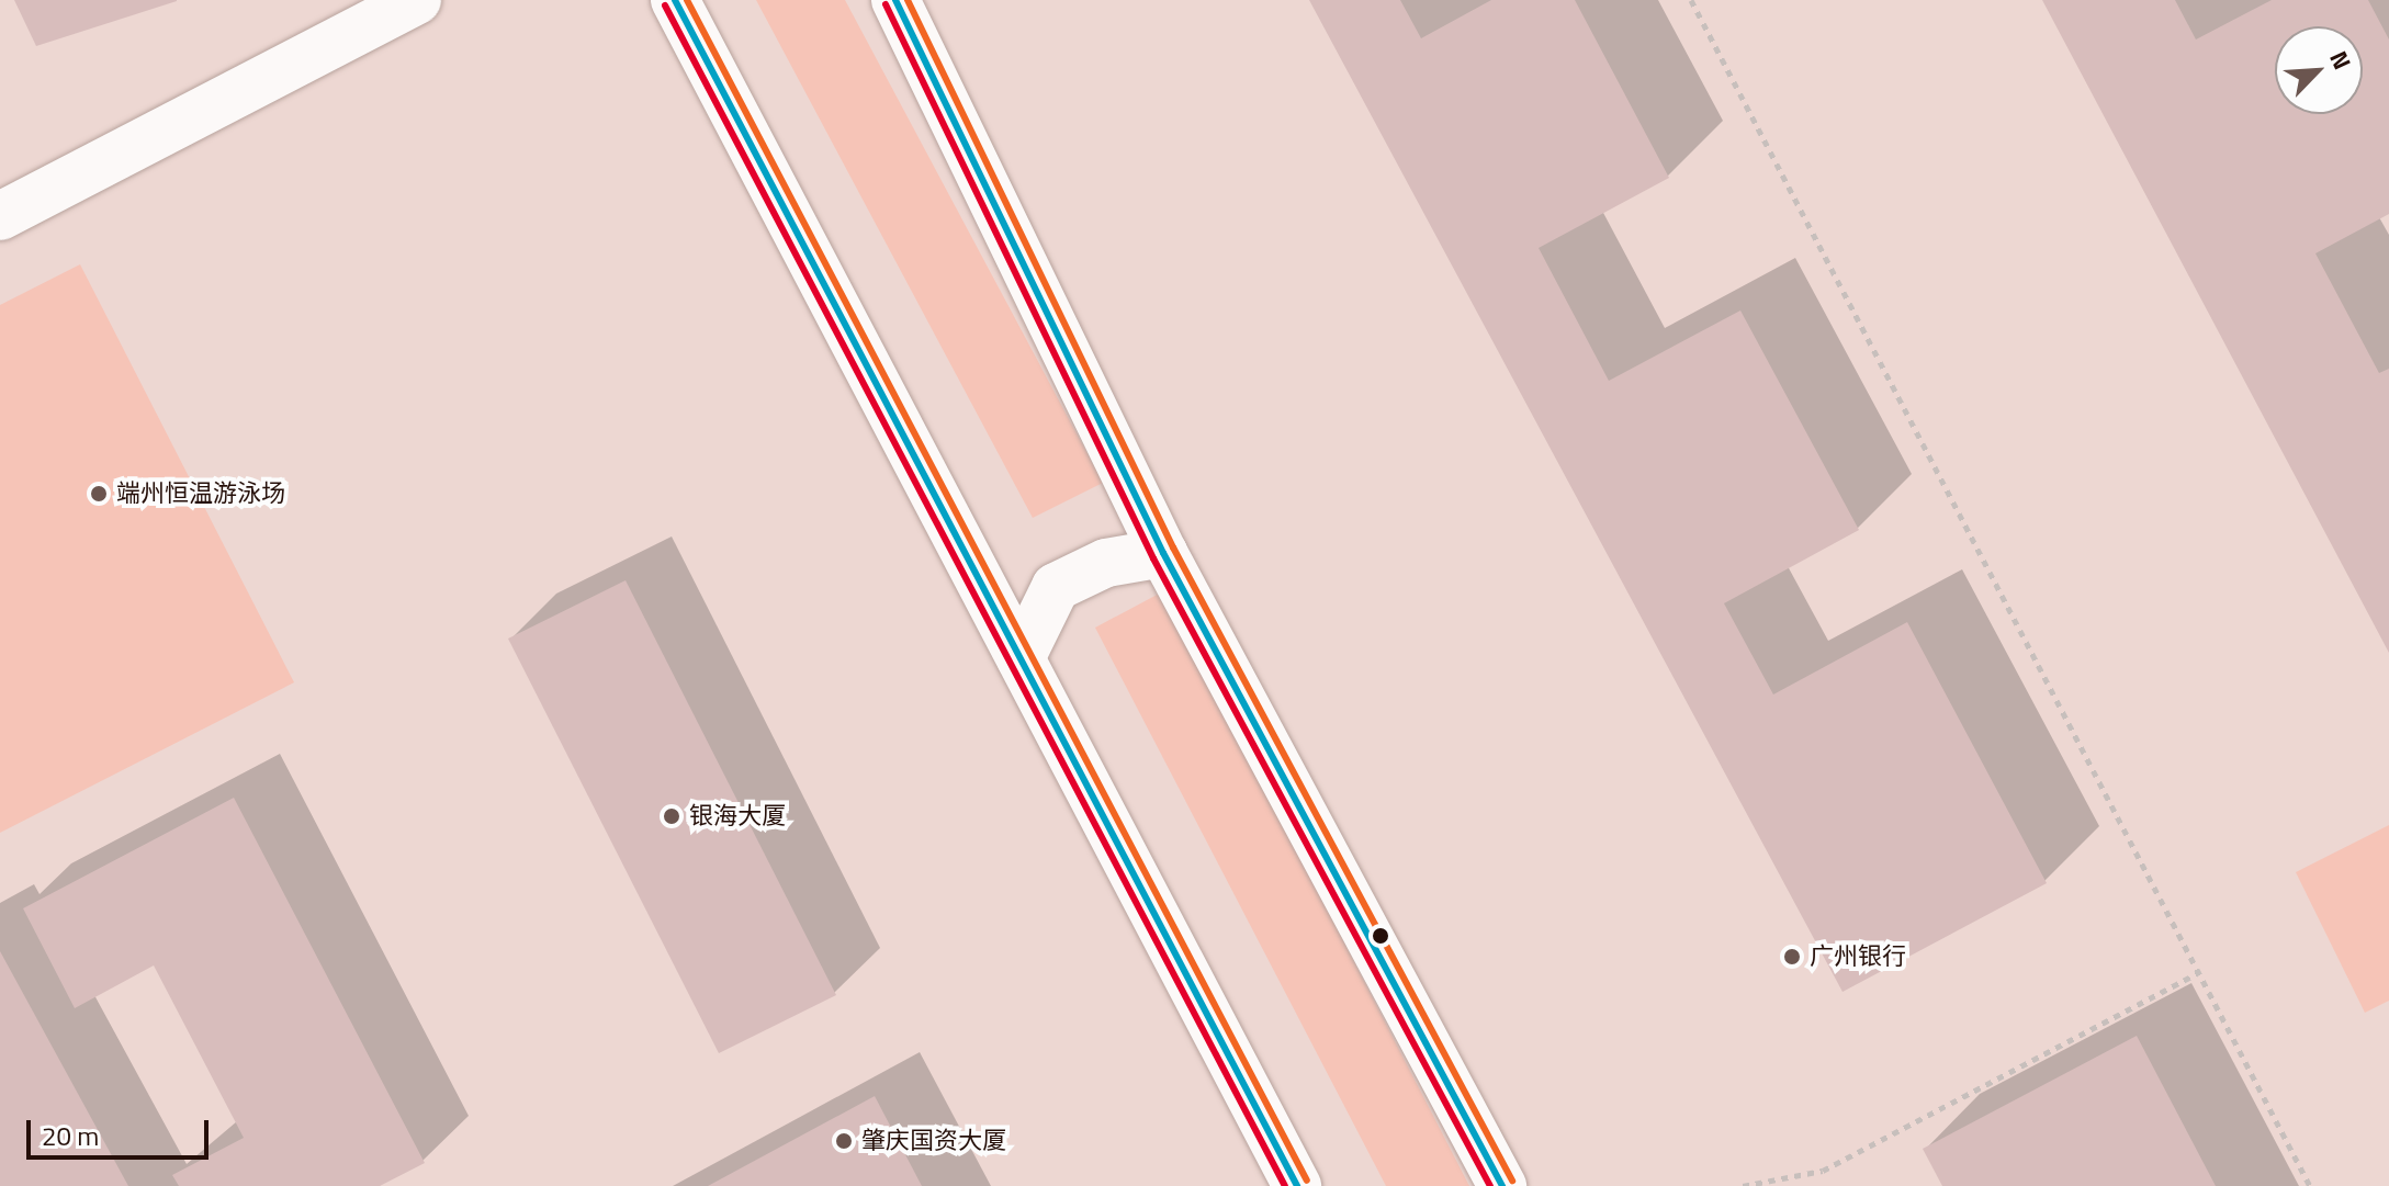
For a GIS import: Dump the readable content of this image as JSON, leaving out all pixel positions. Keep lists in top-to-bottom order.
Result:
{
  "places": [
    "端州恒温游泳场",
    "银海大厦",
    "广州银行",
    "肇庆国资大厦"
  ],
  "scale_bar": "20 m",
  "north": "top right"
}
